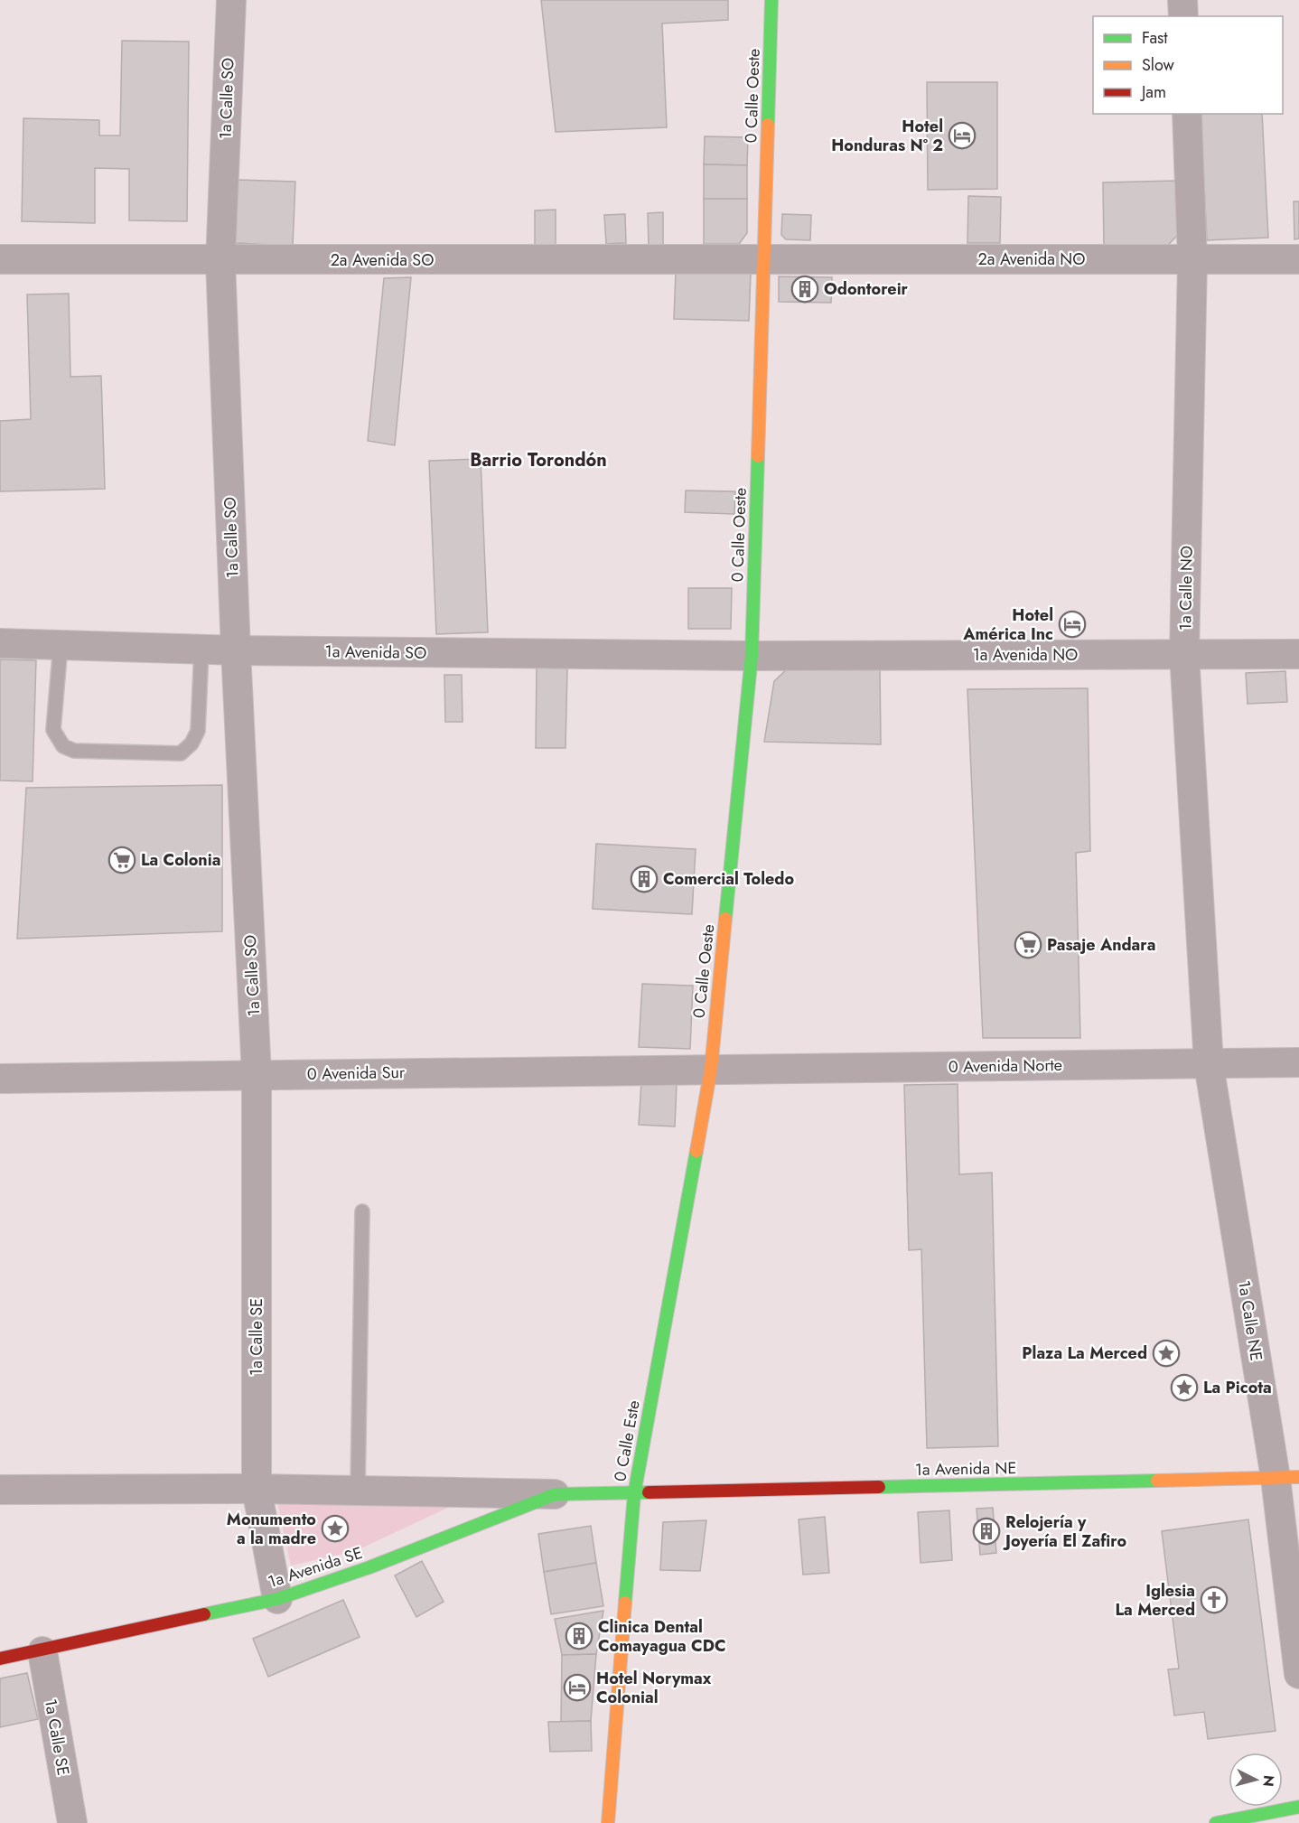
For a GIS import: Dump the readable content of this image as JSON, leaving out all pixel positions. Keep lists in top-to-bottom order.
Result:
{
  "streets": {
    "street": [
      "0 Calle Oeste",
      "1a Calle SO",
      "2a Avenida NO",
      "2a Avenida SO",
      "1a Calle NO",
      "1a Avenida SO",
      "1a Avenida NO",
      "0 Avenida Norte",
      "0 Avenida Sur",
      "1a Calle NE",
      "1a Calle SE",
      "0 Calle Este",
      "1a Avenida NE",
      "1a Avenida SE"
    ]
  },
  "crossings": [
    ["0 Calle Oeste", "2a Avenida NO"],
    ["0 Calle Oeste", "2a Avenida SO"],
    ["0 Calle Oeste", "1a Avenida SO"],
    ["0 Calle Oeste", "1a Avenida NO"],
    ["0 Calle Oeste", "0 Avenida Norte"],
    ["0 Calle Oeste", "0 Avenida Sur"],
    ["0 Calle Oeste", "0 Calle Este"],
    ["1a Calle SO", "2a Avenida SO"],
    ["1a Calle SO", "1a Avenida SO"],
    ["1a Calle SO", "0 Avenida Sur"],
    ["1a Calle SO", "1a Calle SE"],
    ["2a Avenida NO", "2a Avenida SO"],
    ["2a Avenida NO", "1a Calle NO"],
    ["1a Calle NO", "1a Avenida NO"],
    ["1a Calle NO", "0 Avenida Norte"],
    ["1a Calle NO", "1a Calle NE"],
    ["1a Avenida SO", "1a Avenida NO"],
    ["0 Avenida Norte", "0 Avenida Sur"],
    ["0 Avenida Norte", "1a Calle NE"],
    ["0 Avenida Norte", "0 Calle Este"],
    ["0 Avenida Sur", "1a Calle SE"],
    ["0 Avenida Sur", "0 Calle Este"],
    ["1a Calle NE", "1a Avenida NE"],
    ["1a Calle SE", "1a Avenida SE"],
    ["0 Calle Este", "1a Avenida NE"],
    ["0 Calle Este", "1a Avenida SE"],
    ["1a Avenida NE", "1a Avenida SE"]
  ],
  "districts": ["Barrio Torondón"],
  "places": {
    "hotel": ["Hotel Honduras Nº 2", "Hotel América Inc", "Hotel Norymax Colonial"],
    "building": [
      "Odontoreir",
      "Comercial Toledo",
      "Relojería y Joyería El Zafiro",
      "Clinica Dental Comayagua CDC"
    ],
    "supermarket": ["La Colonia", "Pasaje Andara"],
    "place": ["Plaza La Merced", "La Picota", "Monumento a la madre"],
    "church": ["Iglesia La Merced"]
  },
  "legend": ["Fast", "Slow", "Jam"],
  "north": "right"
}
